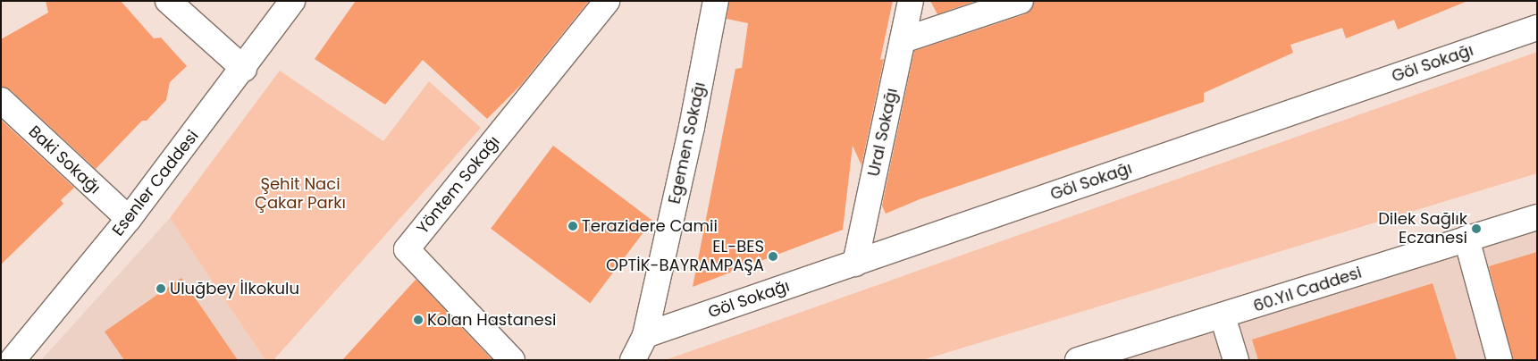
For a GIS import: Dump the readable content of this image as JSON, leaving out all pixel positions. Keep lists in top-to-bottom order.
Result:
{
  "streets": {
    "street": [
      "Göl Sokağı",
      "Ural Sokağı",
      "Egemen Sokağı",
      "Baki Sokağı",
      "Esenler Caddesi",
      "Yöntem Sokağı",
      "60.Yıl Caddesi"
    ]
  },
  "crossings": [
    ["Göl Sokağı", "Ural Sokağı"],
    ["Göl Sokağı", "Egemen Sokağı"],
    ["Baki Sokağı", "Esenler Caddesi"]
  ],
  "parks": ["Şehit Naci Çakar Parkı"],
  "places": [
    "Terazidere Camii",
    "Dilek Sağlık Eczanesi",
    "EL-BES OPTİK-BAYRAMPAŞA",
    "Uluğbey İlkokulu",
    "Kolan Hastanesi"
  ]
}
